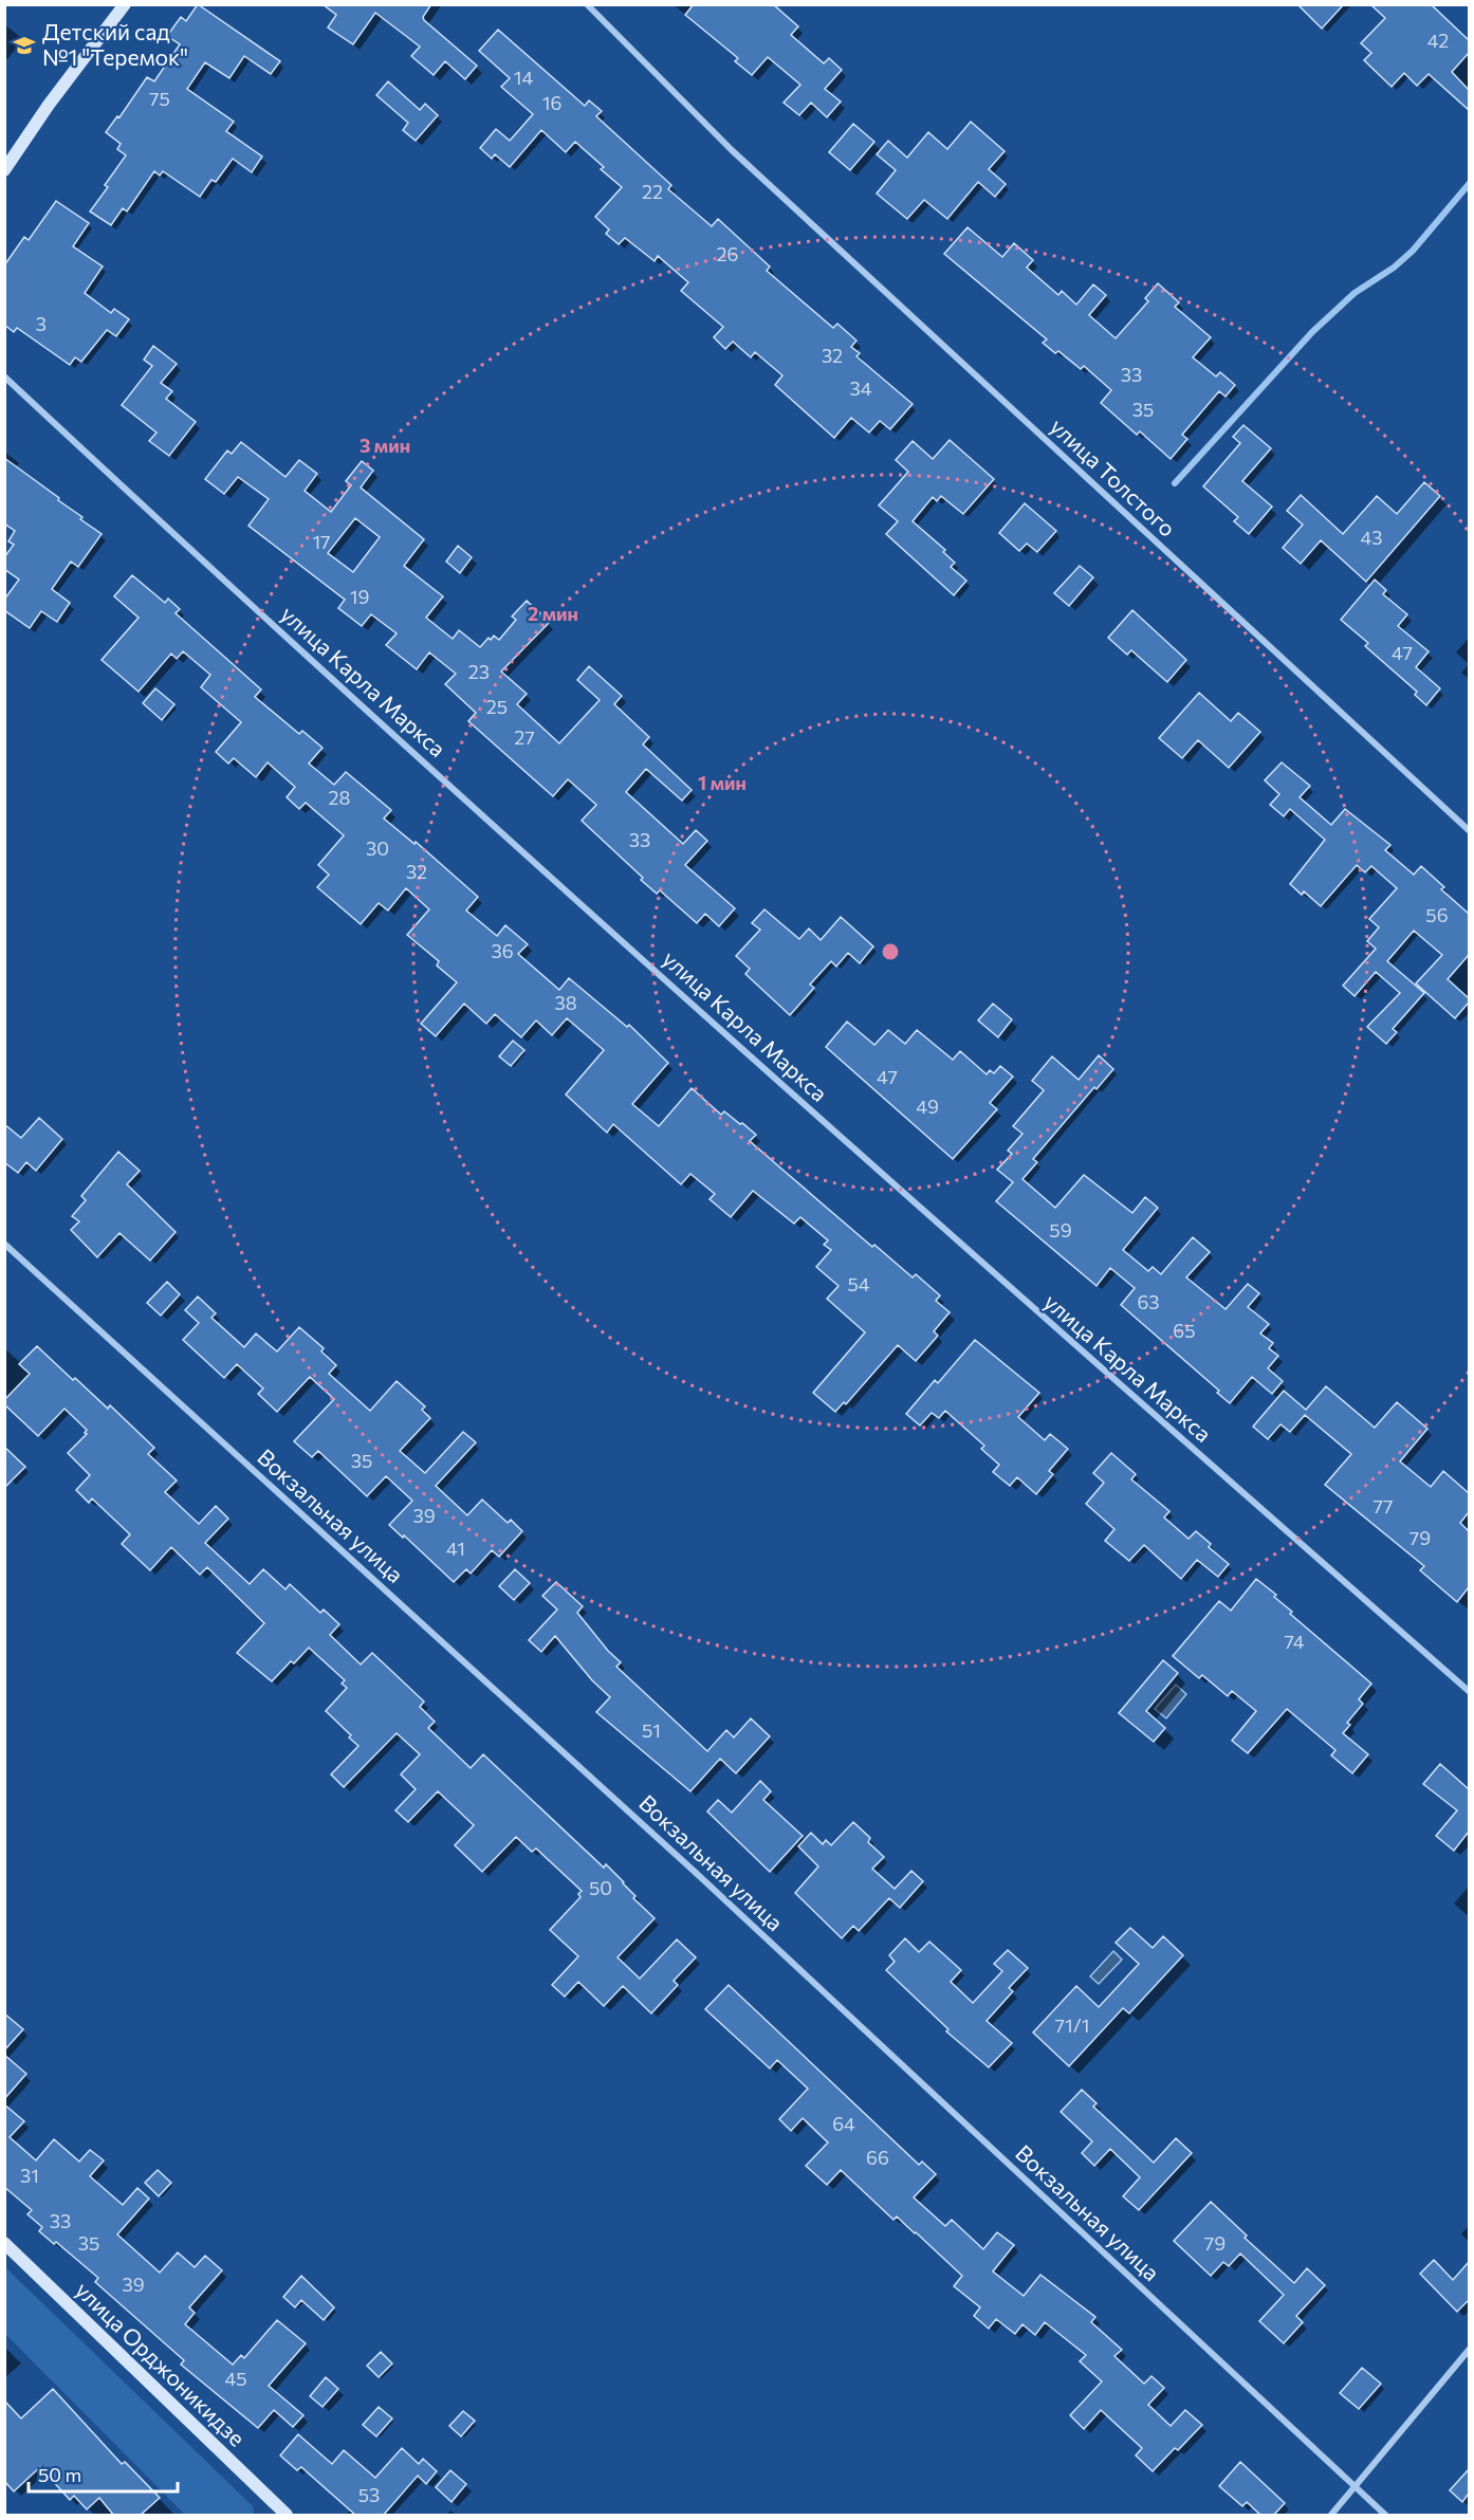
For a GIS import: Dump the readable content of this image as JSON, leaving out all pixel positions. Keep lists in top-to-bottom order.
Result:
{
  "streets": {
    "main road": ["улица Орджоникидзе"],
    "street": ["улица Толстого", "улица Карла Маркса", "Вокзальная улица"]
  },
  "places": {
    "school or university": ["Детский сад №1 \"Теремок\""]
  },
  "house_numbers": [
    "42",
    "14",
    "75",
    "16",
    "22",
    "26",
    "3",
    "32",
    "33",
    "34",
    "35",
    "43",
    "17",
    "19",
    "47",
    "23",
    "25",
    "27",
    "28",
    "33",
    "30",
    "32",
    "56",
    "36",
    "38",
    "47",
    "49",
    "59",
    "54",
    "63",
    "65",
    "35",
    "77",
    "39",
    "79",
    "41",
    "74",
    "51",
    "50",
    "71/1",
    "64",
    "66",
    "31",
    "33",
    "35",
    "79",
    "39",
    "45",
    "53"
  ],
  "scale_bar": "50 m",
  "rings": ["3 мин", "2 мин", "1 мин"]
}
